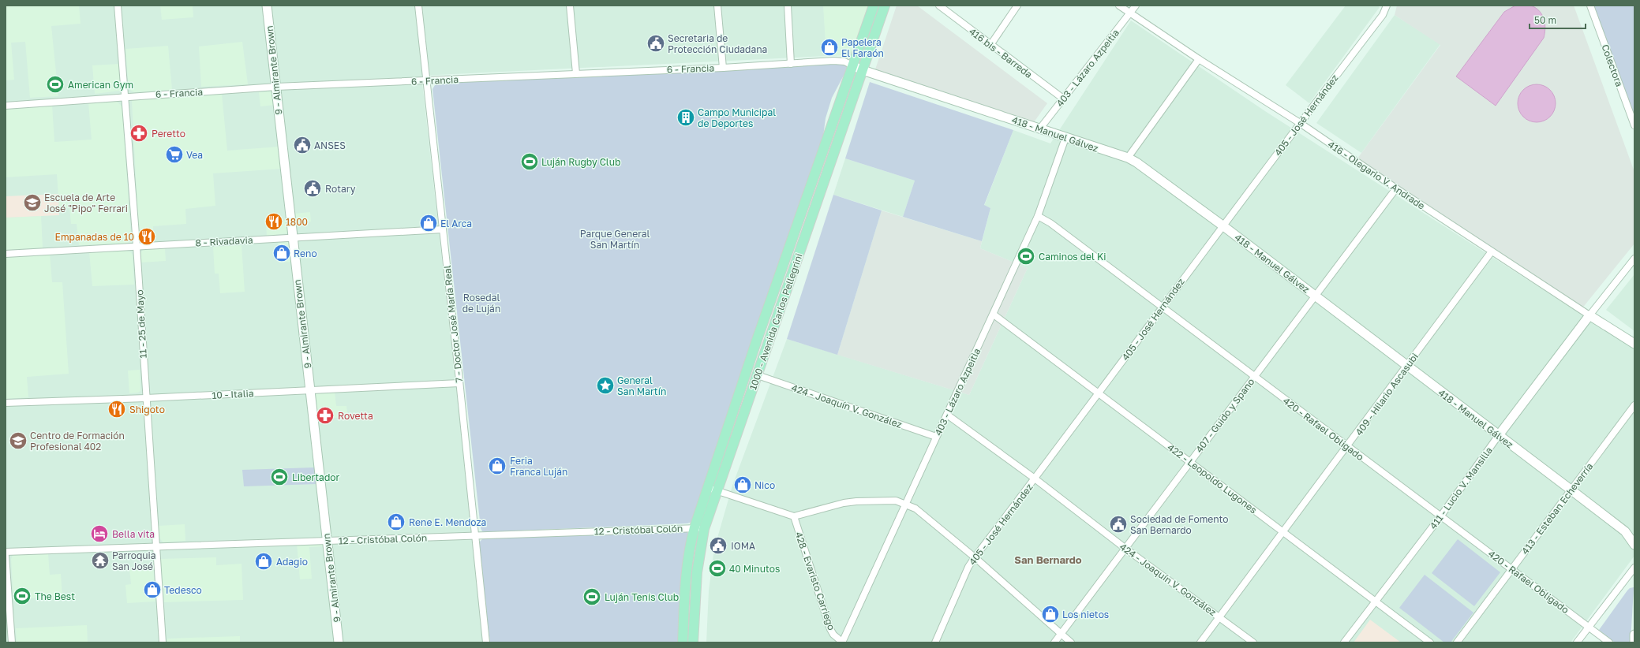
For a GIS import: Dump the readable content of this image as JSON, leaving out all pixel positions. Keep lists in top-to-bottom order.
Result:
{
  "streets": {
    "main road": ["1000 - Avenida Carlos Pellegrini"],
    "street": [
      "416 bis - Barreda",
      "Colectora",
      "403 - Lázaro Azpeitia",
      "6 - Francia",
      "9 - Almirante Brown",
      "405 - José Hernández",
      "418 - Manuel Gálvez",
      "416 - Olegario V. Andrade",
      "8 - Rivadavia",
      "11 - 25 de Mayo",
      "7 - Doctor José María Real",
      "10 - Italia",
      "409 - Hilario Ascasubi",
      "424 - Joaquín V. González",
      "407 - Guido y Spano",
      "420 - Rafael Obligado",
      "422 - Leopoldo Lugones",
      "411 - Lucio V. Mansilla",
      "413 - Esteban Echeverría",
      "12 - Cristóbal Colón",
      "428 - Evaristo Carriego"
    ]
  },
  "crossings": [
    ["416 bis - Barreda", "403 - Lázaro Azpeitia"],
    ["403 - Lázaro Azpeitia", "418 - Manuel Gálvez"],
    ["403 - Lázaro Azpeitia", "416 - Olegario V. Andrade"],
    ["403 - Lázaro Azpeitia", "424 - Joaquín V. González"],
    ["403 - Lázaro Azpeitia", "420 - Rafael Obligado"],
    ["403 - Lázaro Azpeitia", "422 - Leopoldo Lugones"],
    ["403 - Lázaro Azpeitia", "428 - Evaristo Carriego"],
    ["6 - Francia", "9 - Almirante Brown"],
    ["6 - Francia", "418 - Manuel Gálvez"],
    ["6 - Francia", "1000 - Avenida Carlos Pellegrini"],
    ["6 - Francia", "11 - 25 de Mayo"],
    ["6 - Francia", "7 - Doctor José María Real"],
    ["9 - Almirante Brown", "8 - Rivadavia"],
    ["9 - Almirante Brown", "10 - Italia"],
    ["9 - Almirante Brown", "12 - Cristóbal Colón"],
    ["405 - José Hernández", "418 - Manuel Gálvez"],
    ["405 - José Hernández", "416 - Olegario V. Andrade"],
    ["405 - José Hernández", "424 - Joaquín V. González"],
    ["405 - José Hernández", "420 - Rafael Obligado"],
    ["405 - José Hernández", "422 - Leopoldo Lugones"],
    ["418 - Manuel Gálvez", "1000 - Avenida Carlos Pellegrini"],
    ["418 - Manuel Gálvez", "409 - Hilario Ascasubi"],
    ["418 - Manuel Gálvez", "407 - Guido y Spano"],
    ["418 - Manuel Gálvez", "411 - Lucio V. Mansilla"],
    ["418 - Manuel Gálvez", "413 - Esteban Echeverría"],
    ["416 - Olegario V. Andrade", "409 - Hilario Ascasubi"],
    ["416 - Olegario V. Andrade", "407 - Guido y Spano"],
    ["416 - Olegario V. Andrade", "411 - Lucio V. Mansilla"],
    ["8 - Rivadavia", "11 - 25 de Mayo"],
    ["8 - Rivadavia", "7 - Doctor José María Real"],
    ["1000 - Avenida Carlos Pellegrini", "424 - Joaquín V. González"],
    ["1000 - Avenida Carlos Pellegrini", "12 - Cristóbal Colón"],
    ["11 - 25 de Mayo", "10 - Italia"],
    ["11 - 25 de Mayo", "12 - Cristóbal Colón"],
    ["7 - Doctor José María Real", "10 - Italia"],
    ["7 - Doctor José María Real", "12 - Cristóbal Colón"],
    ["409 - Hilario Ascasubi", "424 - Joaquín V. González"],
    ["409 - Hilario Ascasubi", "420 - Rafael Obligado"],
    ["409 - Hilario Ascasubi", "422 - Leopoldo Lugones"],
    ["424 - Joaquín V. González", "407 - Guido y Spano"],
    ["407 - Guido y Spano", "420 - Rafael Obligado"],
    ["407 - Guido y Spano", "422 - Leopoldo Lugones"],
    ["420 - Rafael Obligado", "411 - Lucio V. Mansilla"],
    ["420 - Rafael Obligado", "413 - Esteban Echeverría"],
    ["422 - Leopoldo Lugones", "411 - Lucio V. Mansilla"]
  ],
  "districts": ["San Bernardo"],
  "parks": ["Parque General San Martín", "Rosedal de Luján"],
  "places": {
    "public building": [
      "Secretaria de Protección Ciudadana",
      "ANSES",
      "Rotary",
      "Sociedad de Fomento San Bernardo",
      "IOMA"
    ],
    "shop": [
      "Papelera El Faraón",
      "El Arca",
      "Reno",
      "Feria Franca Luján",
      "Nico",
      "Rene E. Mendoza",
      "Adagio",
      "Tedesco",
      "Los nietos"
    ],
    "sports": [
      "American Gym",
      "Luján Rugby Club",
      "Caminos del Ki",
      "Libertador",
      "40 Minutos",
      "The Best",
      "Luján Tenis Club"
    ],
    "building": ["Campo Municipal de Deportes"],
    "pharmacy": ["Peretto", "Rovetta"],
    "supermarket": ["Vea"],
    "school or university": ["Escuela de Arte José \"Pipo\" Ferrari", "Centro de Formación Profesional 402"],
    "restaurant": ["1800", "Empanadas de 10", "Shigoto"],
    "place": ["General San Martín"],
    "hotel": ["Bella vita"],
    "temple": ["Parroquia San José"]
  },
  "scale_bar": "50 m"
}
